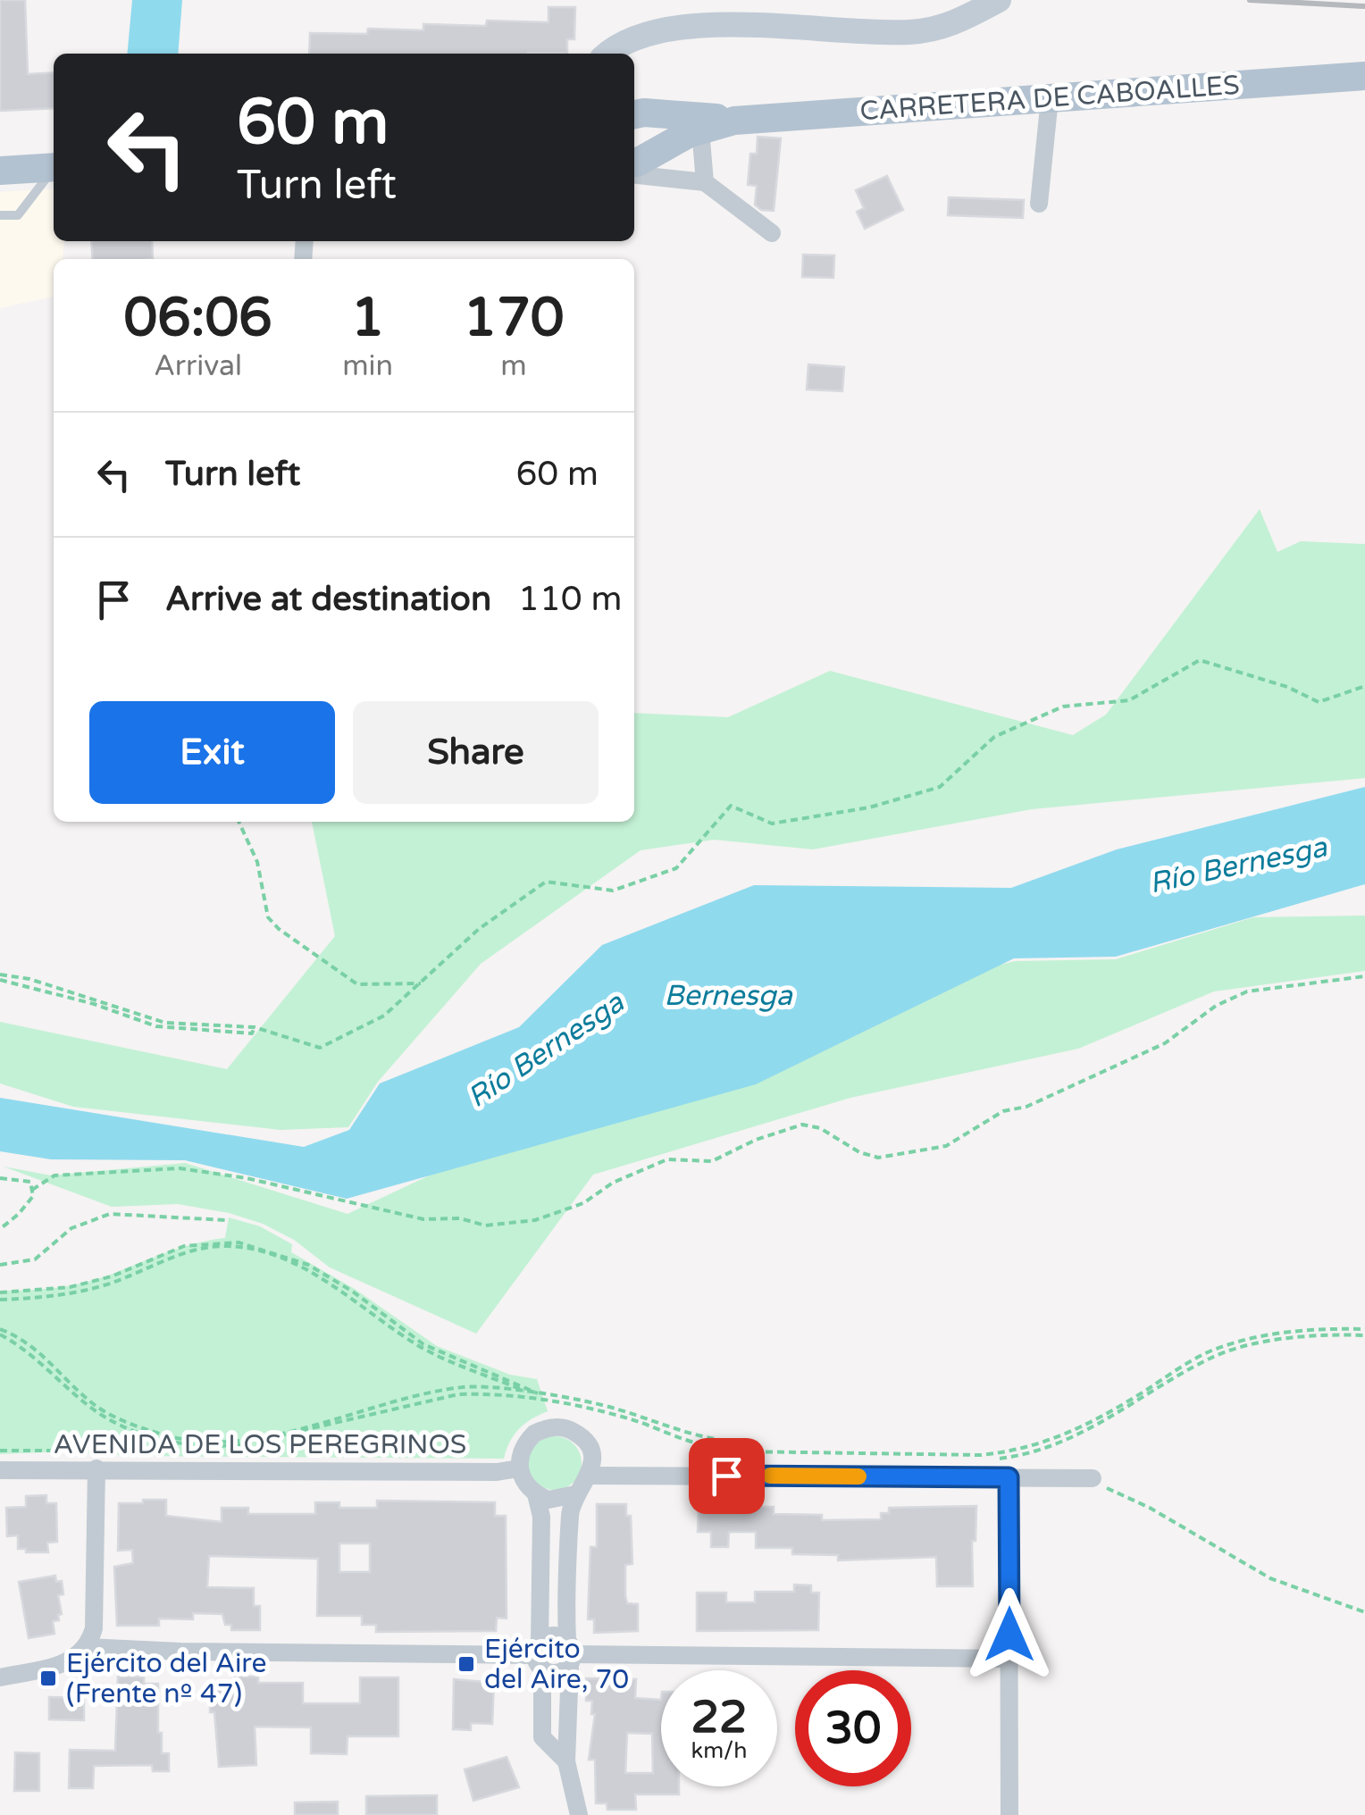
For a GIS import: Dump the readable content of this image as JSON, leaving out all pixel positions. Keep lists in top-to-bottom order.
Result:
{
  "streets": {
    "main road": ["CARRETERA DE CABOALLES"],
    "street": ["AVENIDA DE LOS PEREGRINOS"]
  },
  "water": ["Río Bernesga", "Bernesga"],
  "places": {
    "transit": ["Ejército del Aire, 70", "Ejército del Aire (Frente nº 47)"]
  },
  "page": {
    "turn": ["60 m", "Turn left"],
    "eta": [
      "06:06",
      "Arrival",
      "1",
      "min",
      "170",
      "m"
    ],
    "list": [
      {
        "name": "Turn left",
        "value": "60 m"
      },
      {
        "name": "Arrive at destination",
        "value": "110 m"
      }
    ],
    "buttons": ["Exit", "Share"],
    "speed": "22 km/h",
    "limit": "30"
  }
}
